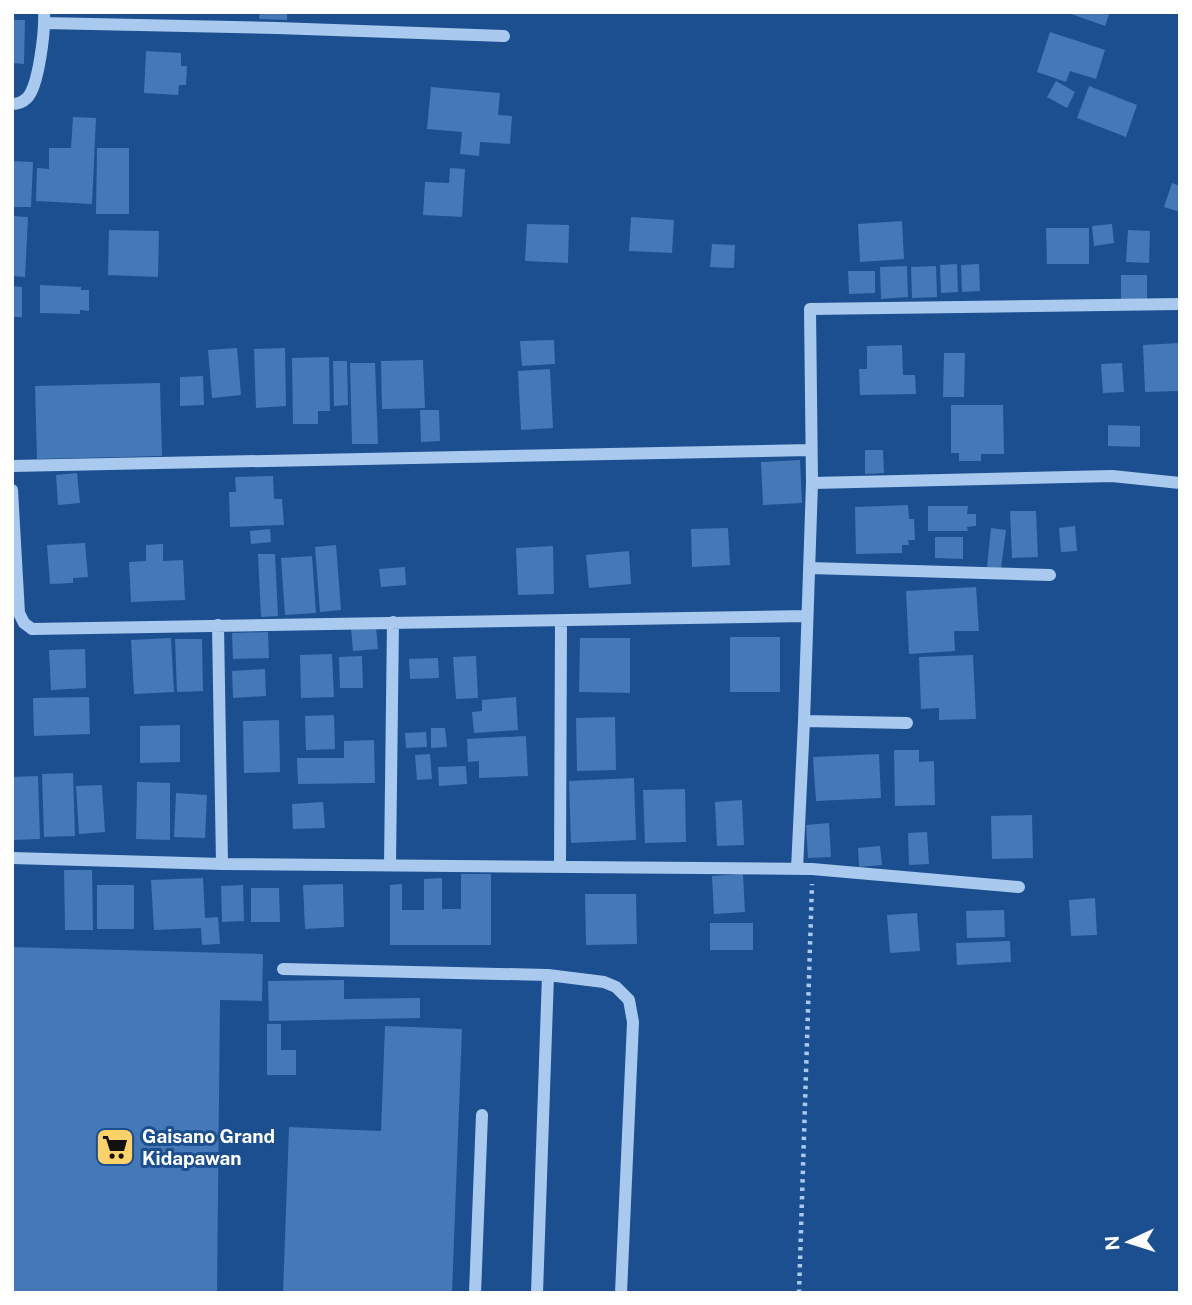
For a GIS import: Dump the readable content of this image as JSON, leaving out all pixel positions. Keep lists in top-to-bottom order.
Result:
{
  "places": {
    "supermarket": ["Gaisano Grand Kidapawan"]
  },
  "north": "left"
}
